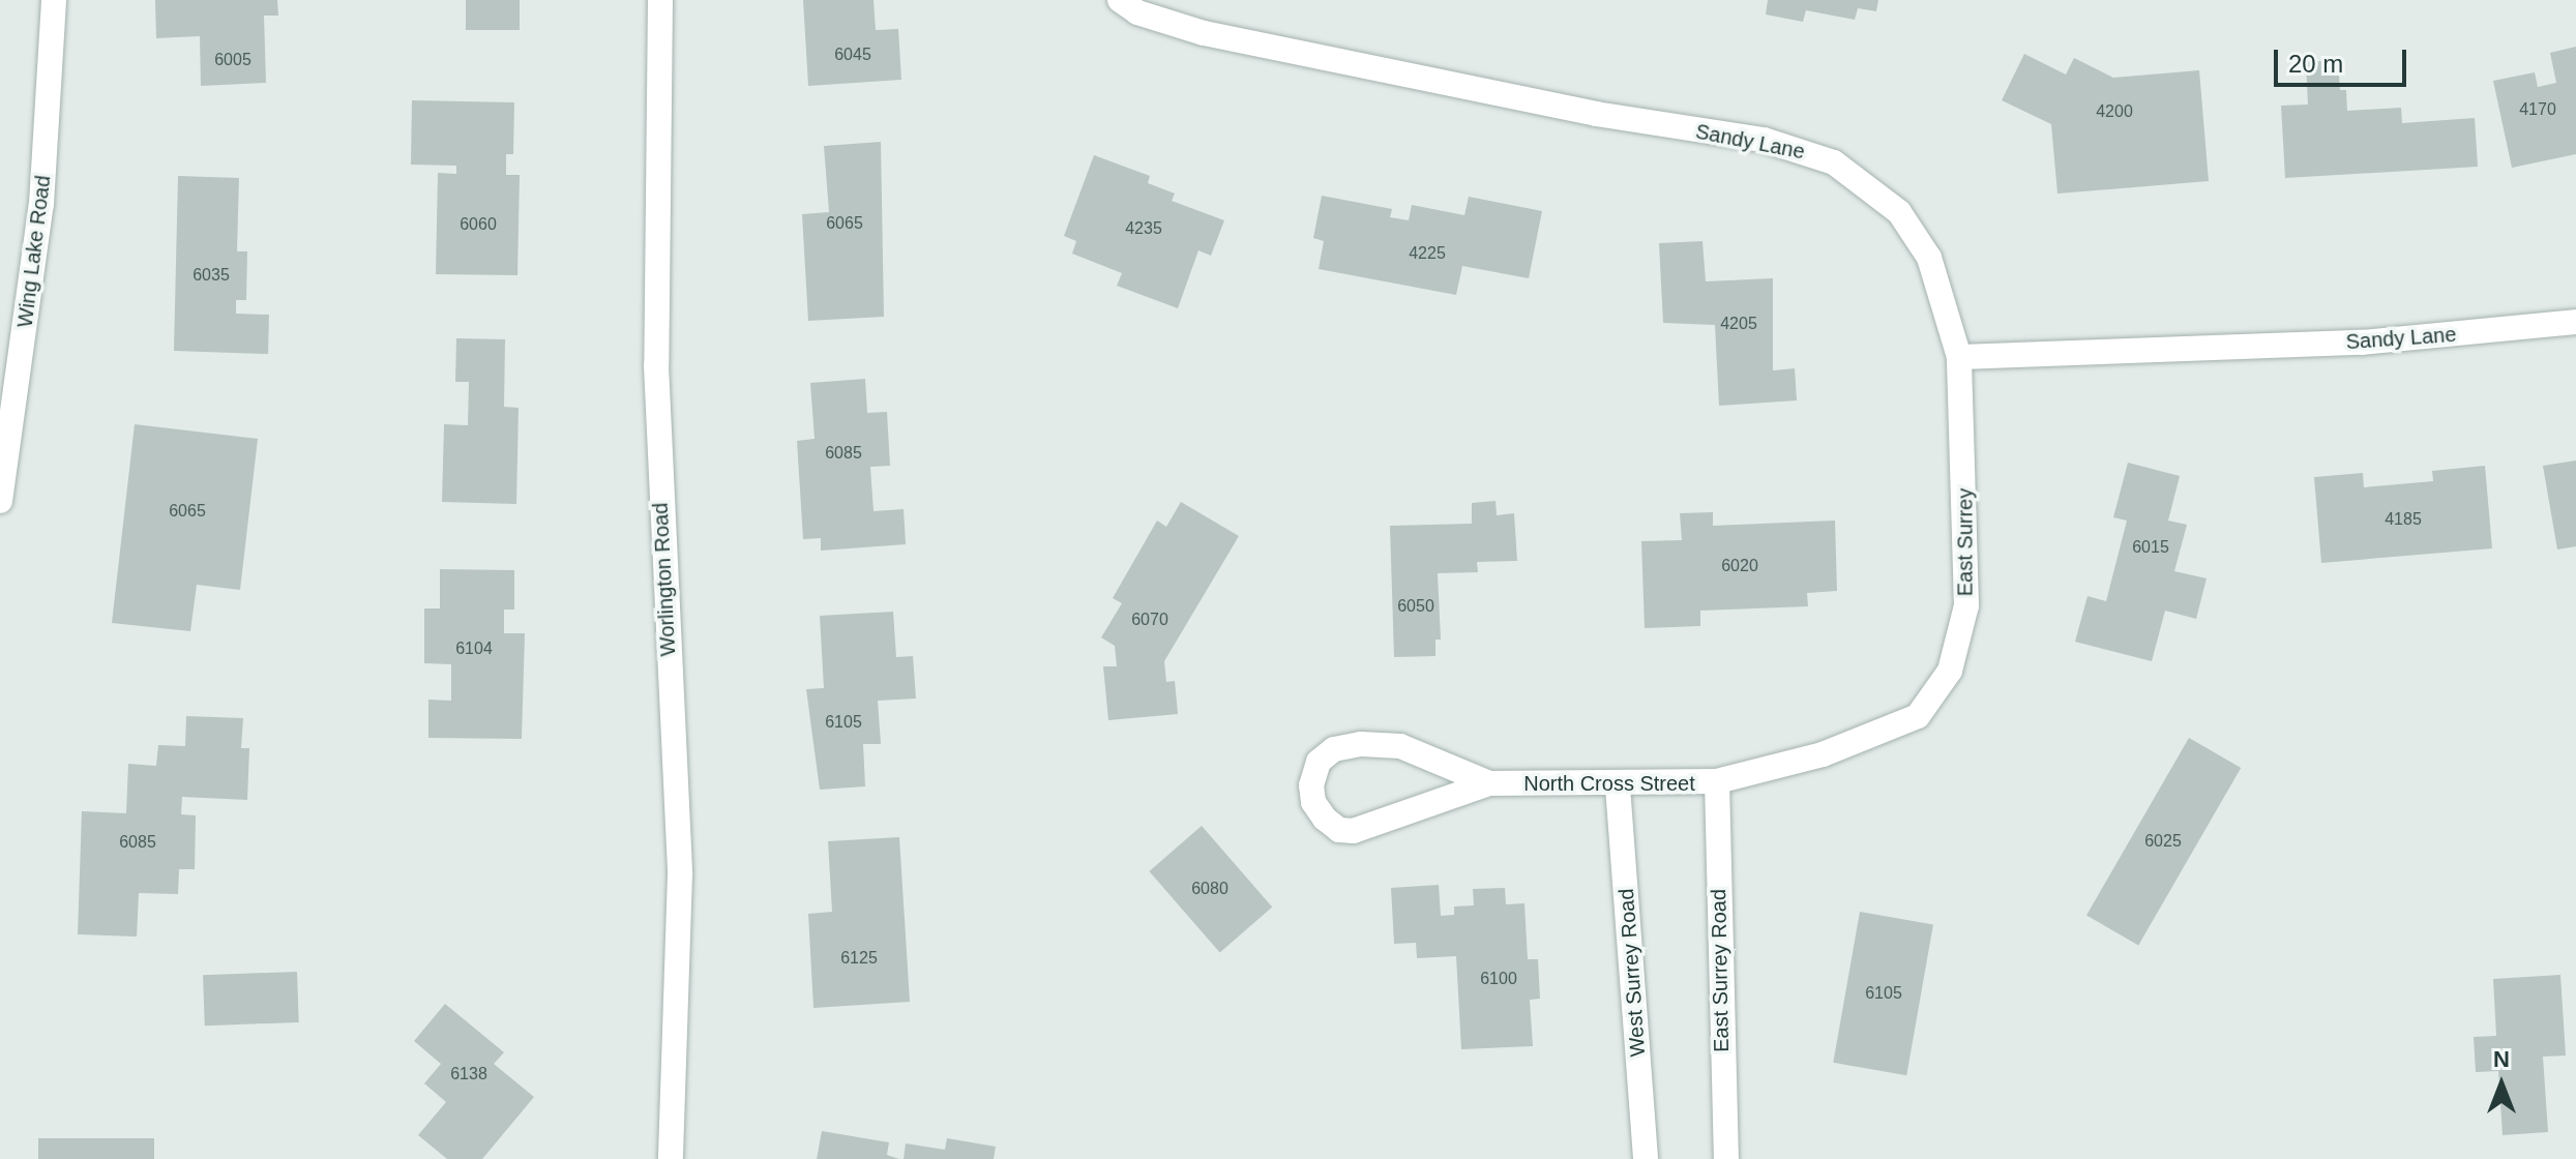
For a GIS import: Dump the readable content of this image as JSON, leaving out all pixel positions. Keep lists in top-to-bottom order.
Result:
{
  "streets": {
    "street": [
      "Sandy Lane",
      "Wing Lake Road",
      "East Surrey",
      "Worlington Road",
      "North Cross Street",
      "East Surrey Road",
      "West Surrey Road"
    ]
  },
  "crossings": [
    ["Sandy Lane", "East Surrey"],
    ["East Surrey", "North Cross Street"],
    ["North Cross Street", "East Surrey Road"],
    ["North Cross Street", "West Surrey Road"]
  ],
  "house_numbers": [
    "6045",
    "6005",
    "4170",
    "4200",
    "6065",
    "6060",
    "4235",
    "4225",
    "6035",
    "4205",
    "6085",
    "6065",
    "4185",
    "6015",
    "6020",
    "6050",
    "6070",
    "6104",
    "6105",
    "6025",
    "6085",
    "6080",
    "6125",
    "6100",
    "6105",
    "6138"
  ],
  "scale_bar": "20 m",
  "north": "top"
}
